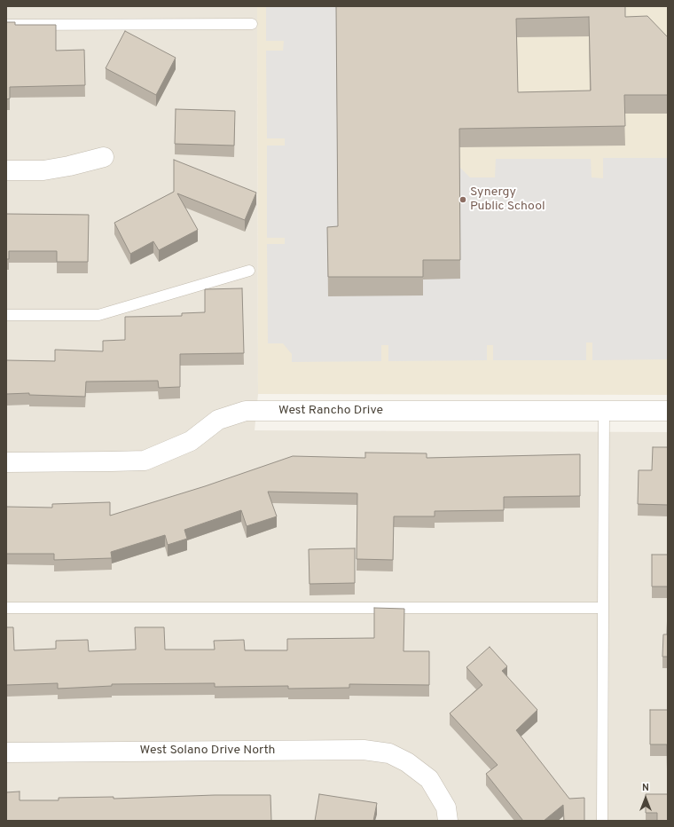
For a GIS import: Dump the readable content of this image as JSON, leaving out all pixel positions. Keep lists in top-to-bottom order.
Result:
{
  "streets": {
    "street": ["West Rancho Drive", "West Solano Drive North"]
  },
  "places": ["Synergy Public School"],
  "north": "top"
}
